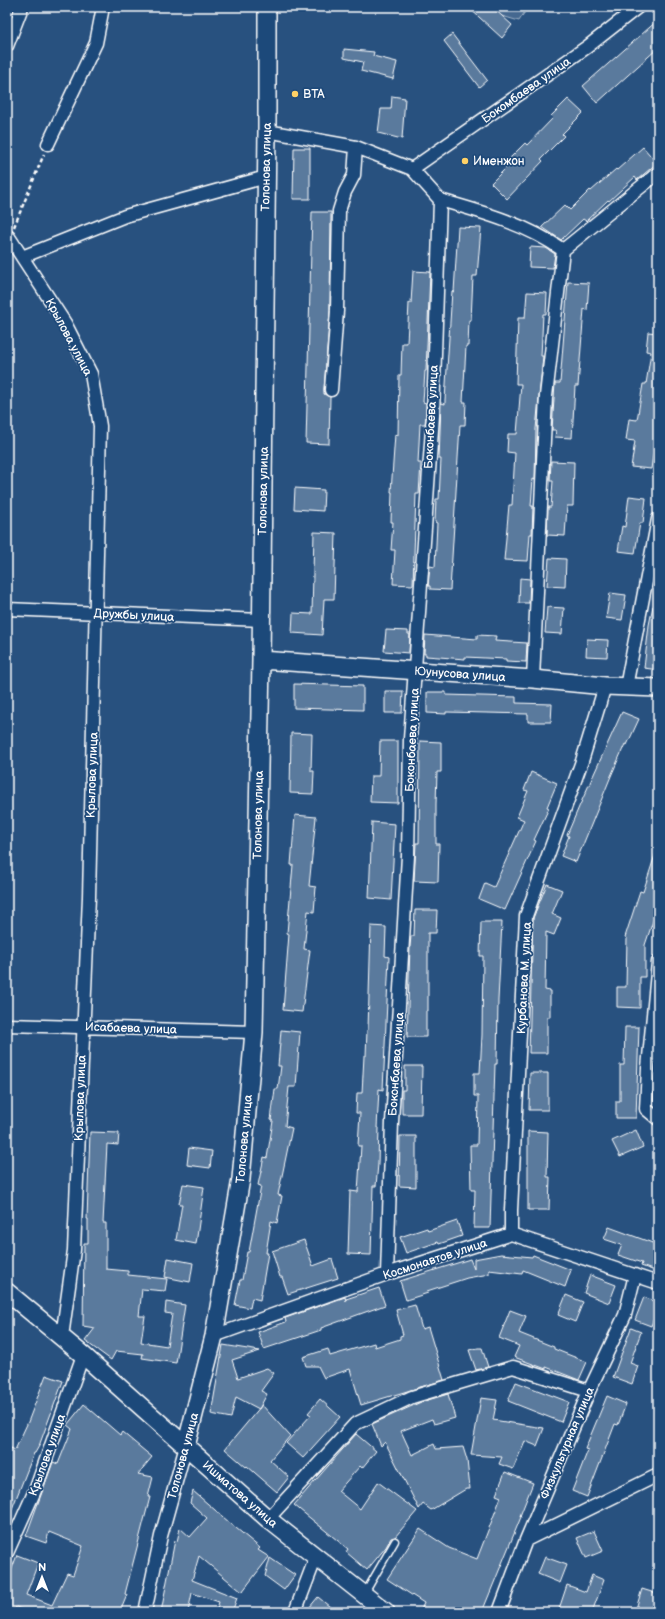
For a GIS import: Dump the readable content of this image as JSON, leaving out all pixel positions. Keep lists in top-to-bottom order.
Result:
{
  "streets": {
    "main road": ["Толонова улица", "Юунусова улица", "Ишматова улица"],
    "street": [
      "Бокомбаева улица",
      "Крылова улица",
      "Боконбаева улица",
      "Дружбы улица",
      "Курбанова М. улица",
      "Исабаева улица",
      "Космонавтов улица",
      "Физкультурная улица"
    ]
  },
  "crossings": [
    ["Толонова улица", "Дружбы улица"],
    ["Толонова улица", "Юунусова улица"],
    ["Толонова улица", "Исабаева улица"],
    ["Толонова улица", "Космонавтов улица"],
    ["Толонова улица", "Ишматова улица"],
    ["Крылова улица", "Дружбы улица"],
    ["Крылова улица", "Исабаева улица"],
    ["Крылова улица", "Ишматова улица"],
    ["Боконбаева улица", "Юунусова улица"],
    ["Боконбаева улица", "Космонавтов улица"],
    ["Юунусова улица", "Курбанова М. улица"],
    ["Курбанова М. улица", "Космонавтов улица"]
  ],
  "places": ["BTA", "Именжон"],
  "north": "top"
}
